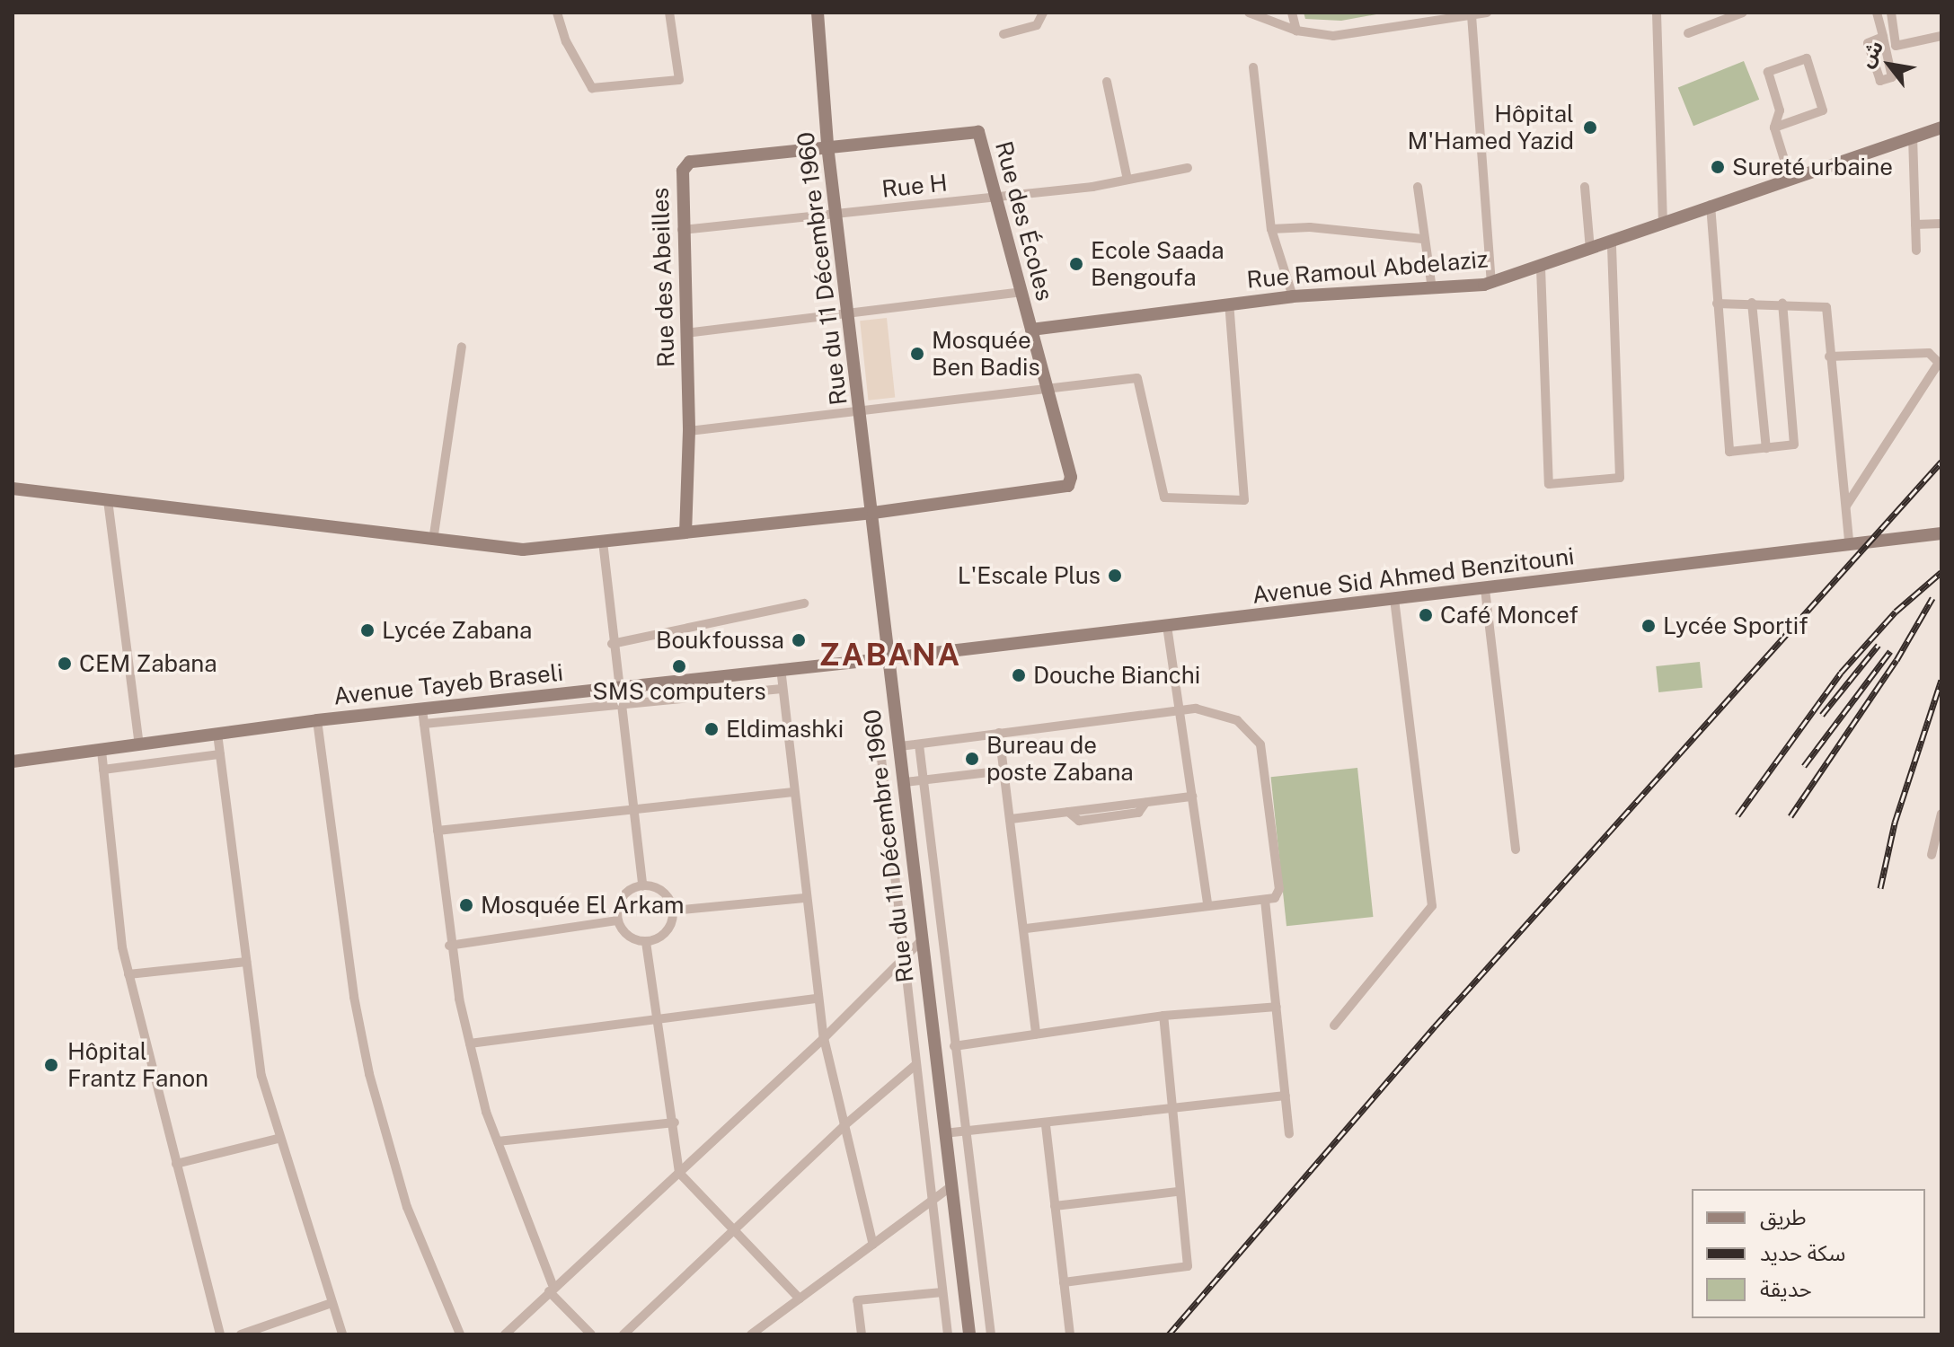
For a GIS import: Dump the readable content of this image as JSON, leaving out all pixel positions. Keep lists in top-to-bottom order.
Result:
{
  "streets": {
    "main road": [
      "Rue des Écoles",
      "Rue du 11 Décembre 1960",
      "Rue Ramoul Abdelaziz",
      "Rue des Abeilles",
      "Avenue Sid Ahmed Benzitouni",
      "Avenue Tayeb Braseli"
    ],
    "street": ["Rue H"]
  },
  "crossings": [
    ["Rue H", "Rue des Écoles"],
    ["Rue H", "Rue du 11 Décembre 1960"],
    ["Rue H", "Rue des Abeilles"],
    ["Rue des Écoles", "Rue du 11 Décembre 1960"],
    ["Rue des Écoles", "Rue Ramoul Abdelaziz"],
    ["Rue des Écoles", "Rue des Abeilles"],
    ["Rue du 11 Décembre 1960", "Rue des Abeilles"],
    ["Rue du 11 Décembre 1960", "Avenue Sid Ahmed Benzitouni"],
    ["Rue du 11 Décembre 1960", "Avenue Tayeb Braseli"],
    ["Avenue Sid Ahmed Benzitouni", "Avenue Tayeb Braseli"]
  ],
  "districts": ["ZABANA"],
  "places": [
    "Hôpital M'Hamed Yazid",
    "Sureté urbaine",
    "Ecole Saada Bengoufa",
    "Mosquée Ben Badis",
    "L'Escale Plus",
    "Café Moncef",
    "Lycée Sportif",
    "Lycée Zabana",
    "Boukfoussa",
    "CEM Zabana",
    "SMS computers",
    "Douche Bianchi",
    "Eldimashki",
    "Bureau de poste Zabana",
    "Mosquée El Arkam",
    "Hôpital Frantz Fanon"
  ],
  "legend": ["طريق", "سكة حديد", "حديقة"],
  "north": "top left"
}
